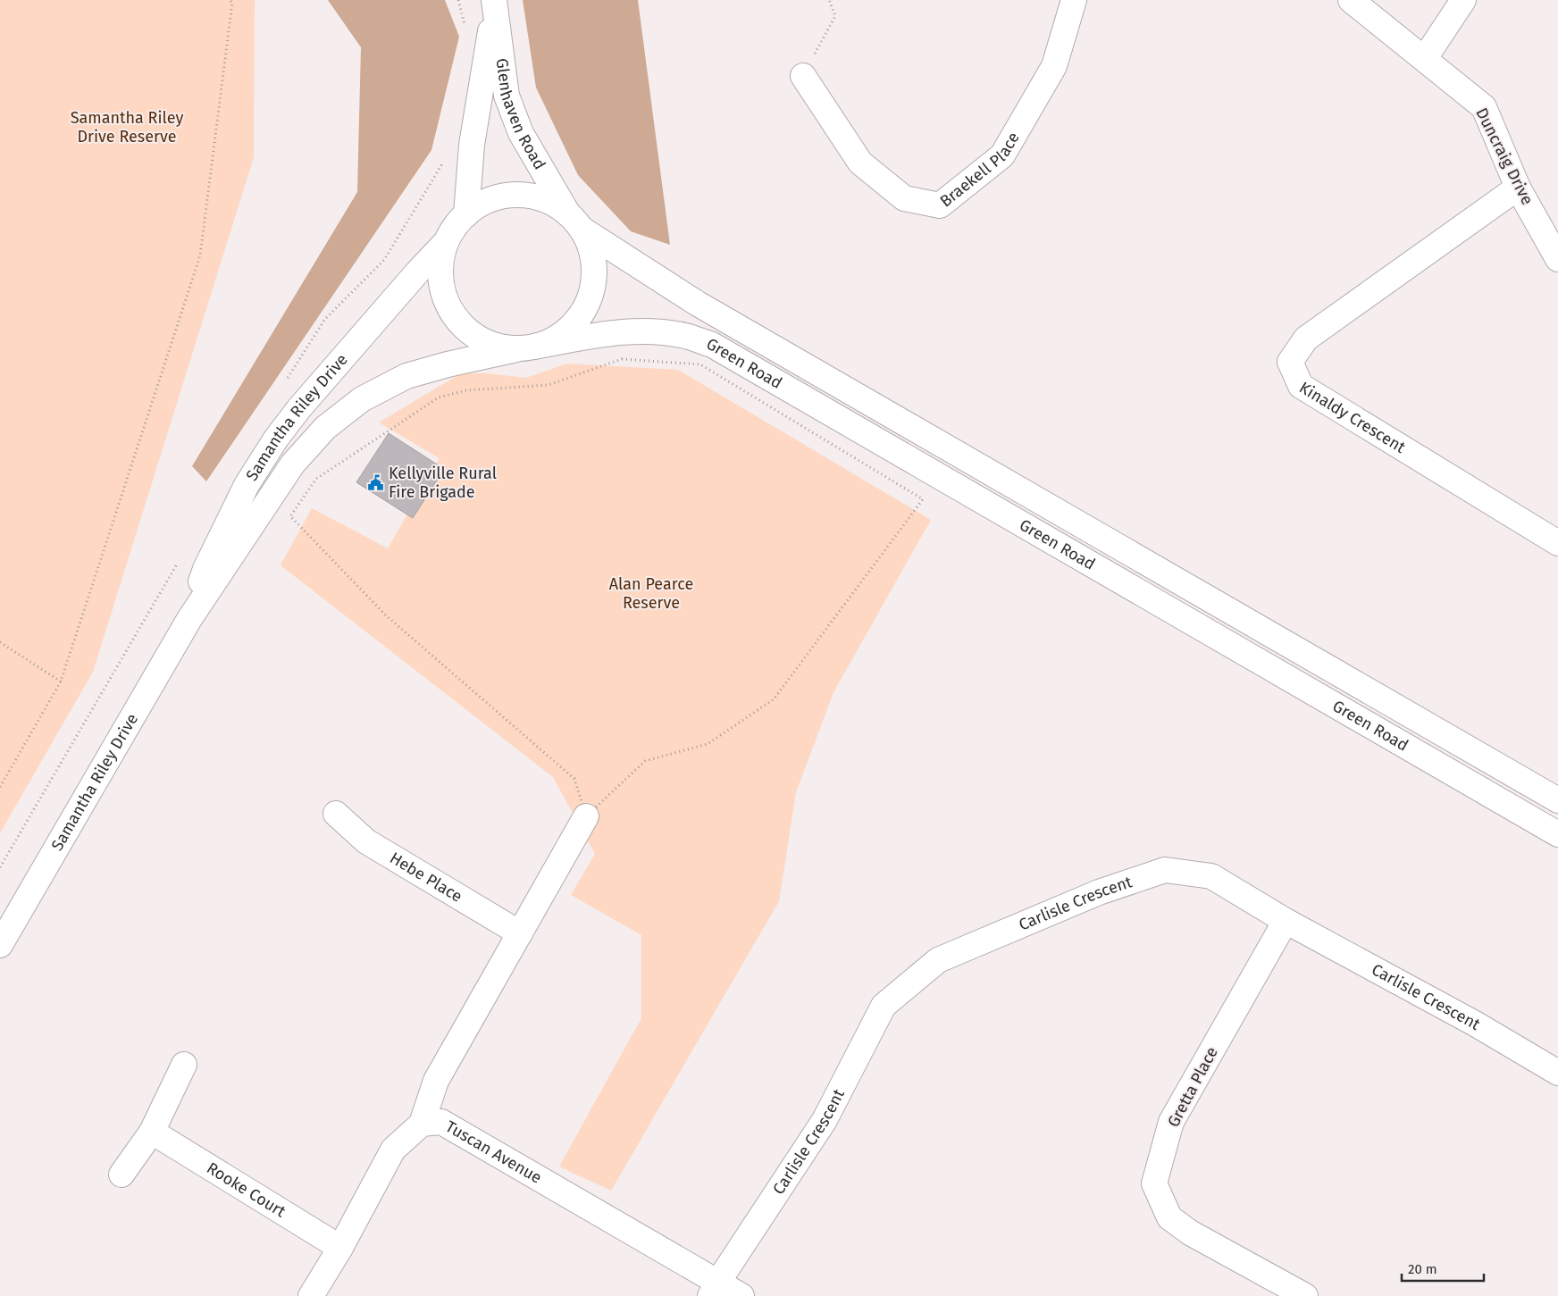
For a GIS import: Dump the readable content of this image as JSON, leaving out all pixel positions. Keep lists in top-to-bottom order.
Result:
{
  "streets": {
    "street": [
      "Glenhaven Road",
      "Duncraig Drive",
      "Braekell Place",
      "Green Road",
      "Kinaldy Crescent",
      "Samantha Riley Drive",
      "Hebe Place",
      "Carlisle Crescent",
      "Gretta Place",
      "Tuscan Avenue",
      "Rooke Court"
    ]
  },
  "crossings": [
    ["Glenhaven Road", "Green Road"],
    ["Glenhaven Road", "Samantha Riley Drive"],
    ["Duncraig Drive", "Kinaldy Crescent"],
    ["Green Road", "Samantha Riley Drive"],
    ["Carlisle Crescent", "Gretta Place"],
    ["Carlisle Crescent", "Tuscan Avenue"],
    ["Tuscan Avenue", "Rooke Court"]
  ],
  "parks": ["Samantha Riley Drive Reserve", "Alan Pearce Reserve"],
  "places": {
    "public building": ["Kellyville Rural Fire Brigade"]
  },
  "scale_bar": "20 m"
}
